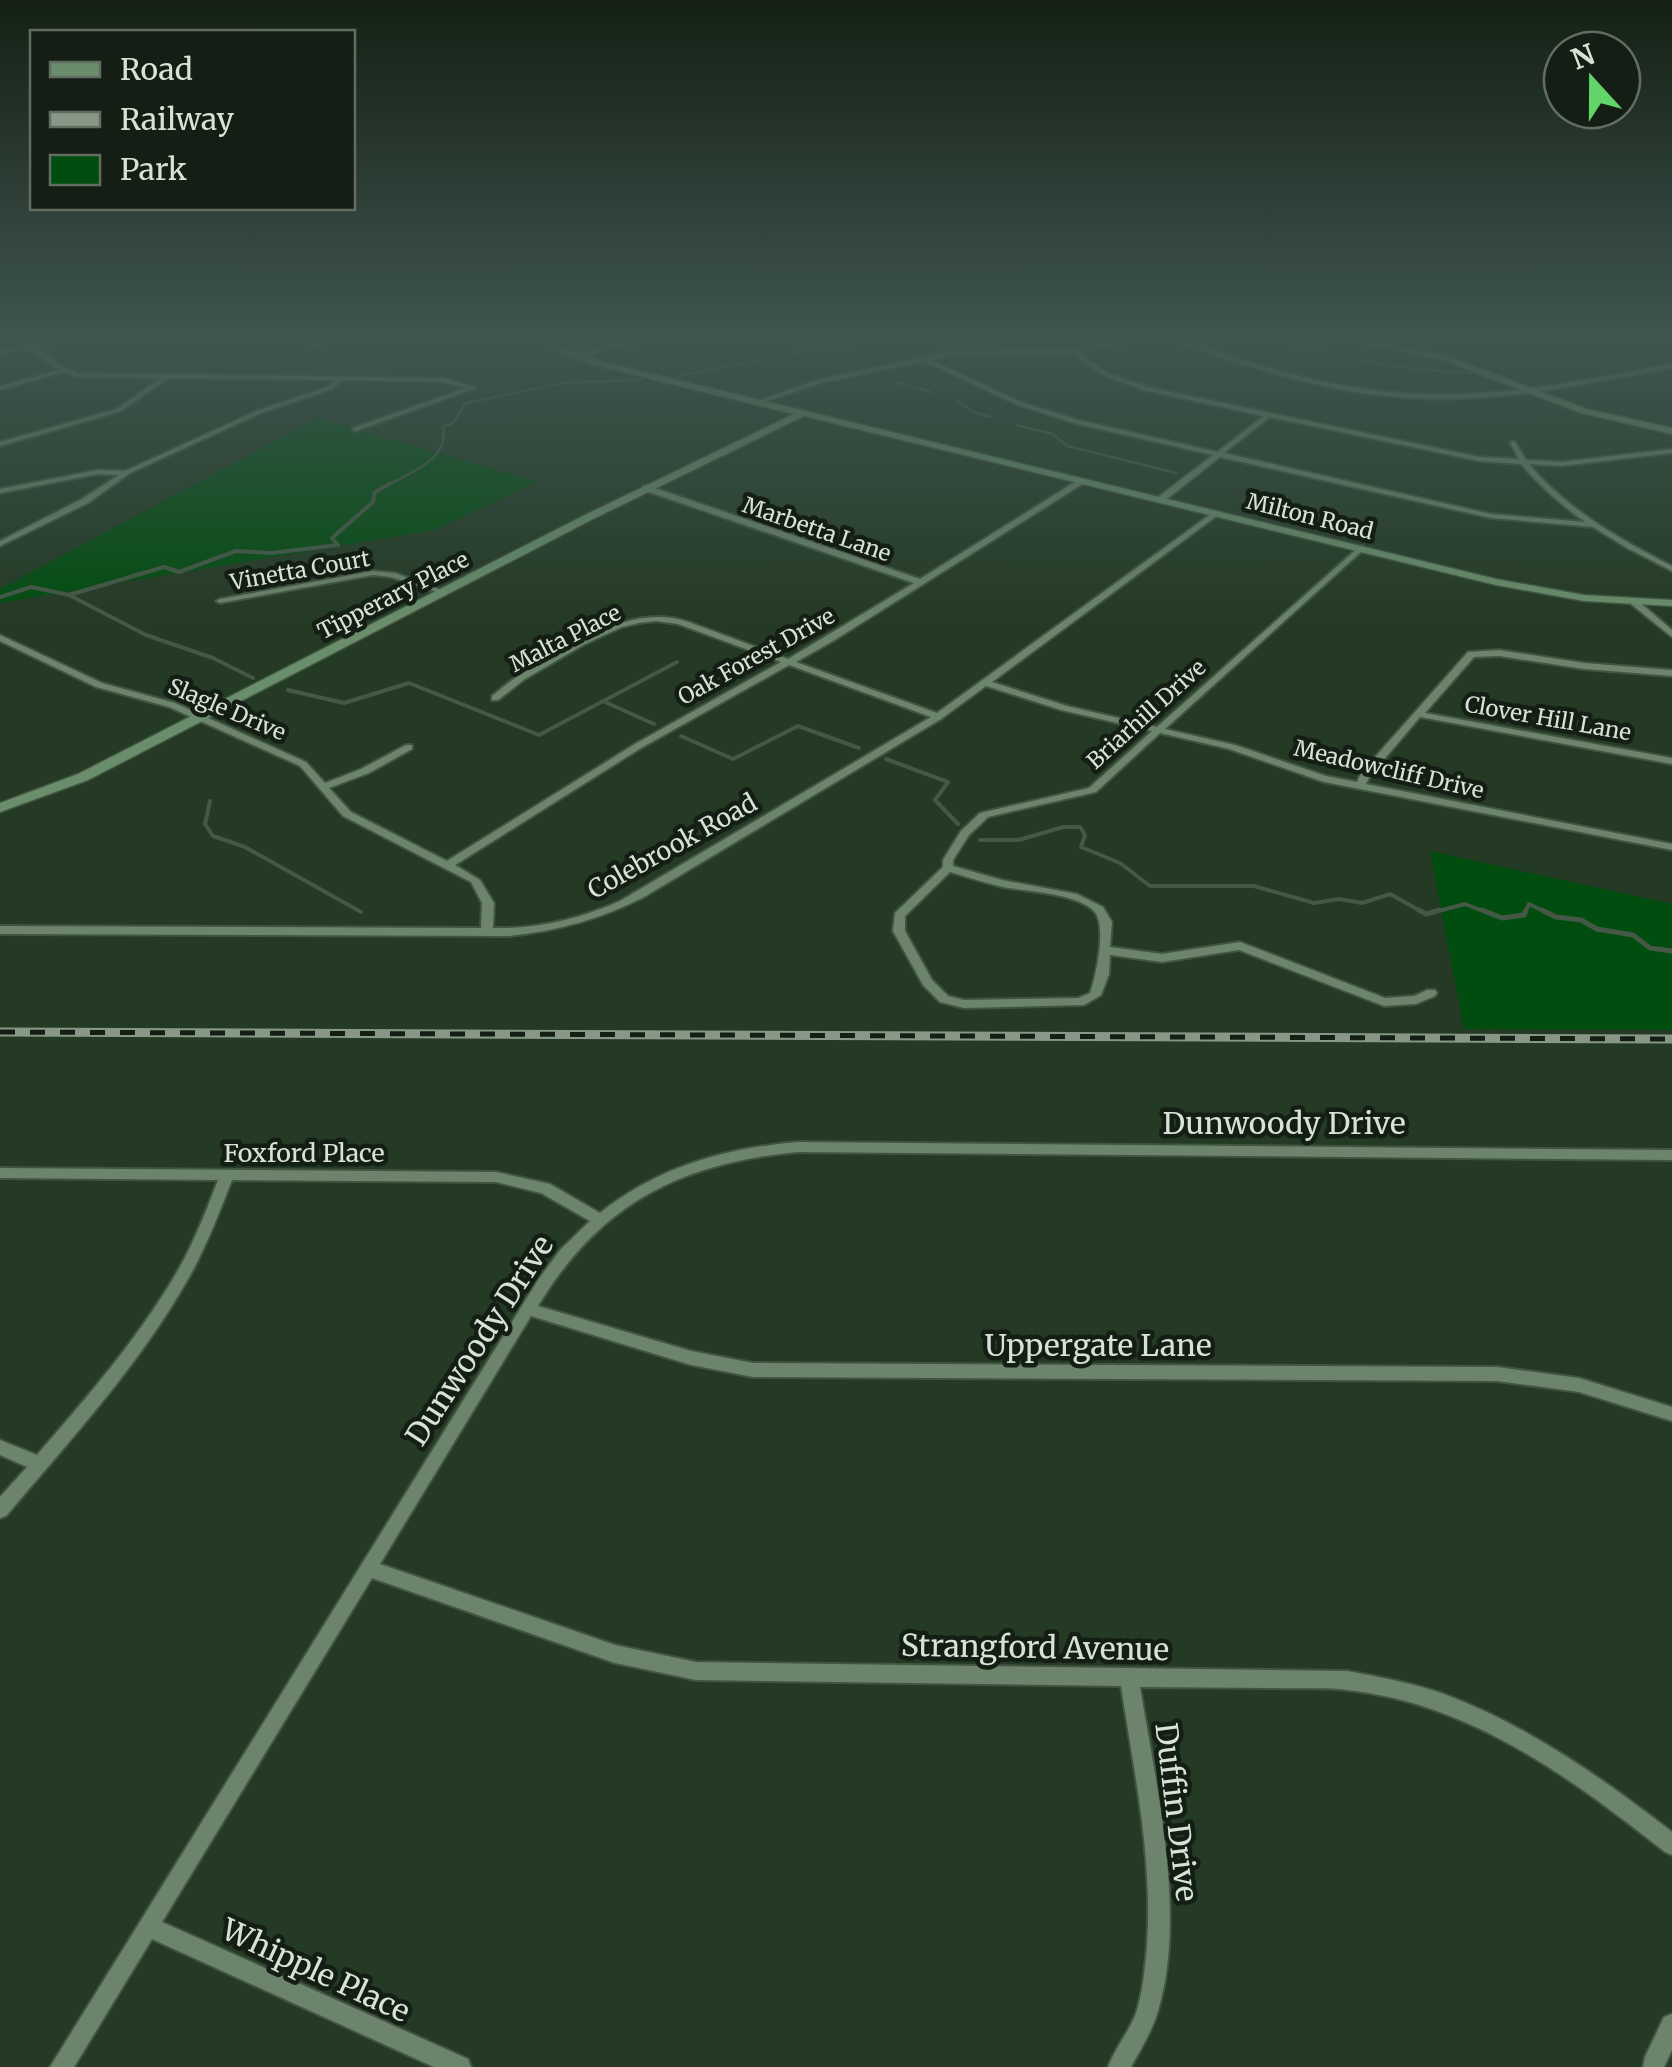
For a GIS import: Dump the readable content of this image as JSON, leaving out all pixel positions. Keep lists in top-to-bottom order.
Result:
{
  "streets": {
    "street": [
      "Milton Road",
      "Marbetta Lane",
      "Vinetta Court",
      "Tipperary Place",
      "Malta Place",
      "Oak Forest Drive",
      "Slagle Drive",
      "Briarhill Drive",
      "Clover Hill Lane",
      "Meadowcliff Drive",
      "Colebrook Road",
      "Dunwoody Drive",
      "Foxford Place",
      "Uppergate Lane",
      "Strangford Avenue",
      "Duffin Drive",
      "Whipple Place"
    ]
  },
  "crossings": [
    ["Milton Road", "Oak Forest Drive"],
    ["Milton Road", "Briarhill Drive"],
    ["Milton Road", "Colebrook Road"],
    ["Marbetta Lane", "Tipperary Place"],
    ["Marbetta Lane", "Oak Forest Drive"],
    ["Vinetta Court", "Tipperary Place"],
    ["Tipperary Place", "Slagle Drive"],
    ["Malta Place", "Oak Forest Drive"],
    ["Malta Place", "Colebrook Road"],
    ["Oak Forest Drive", "Slagle Drive"],
    ["Slagle Drive", "Colebrook Road"],
    ["Briarhill Drive", "Meadowcliff Drive"],
    ["Meadowcliff Drive", "Colebrook Road"],
    ["Dunwoody Drive", "Foxford Place"],
    ["Dunwoody Drive", "Uppergate Lane"],
    ["Dunwoody Drive", "Strangford Avenue"],
    ["Dunwoody Drive", "Whipple Place"],
    ["Strangford Avenue", "Duffin Drive"]
  ],
  "legend": ["Road", "Railway", "Park"],
  "north": "top"
}
